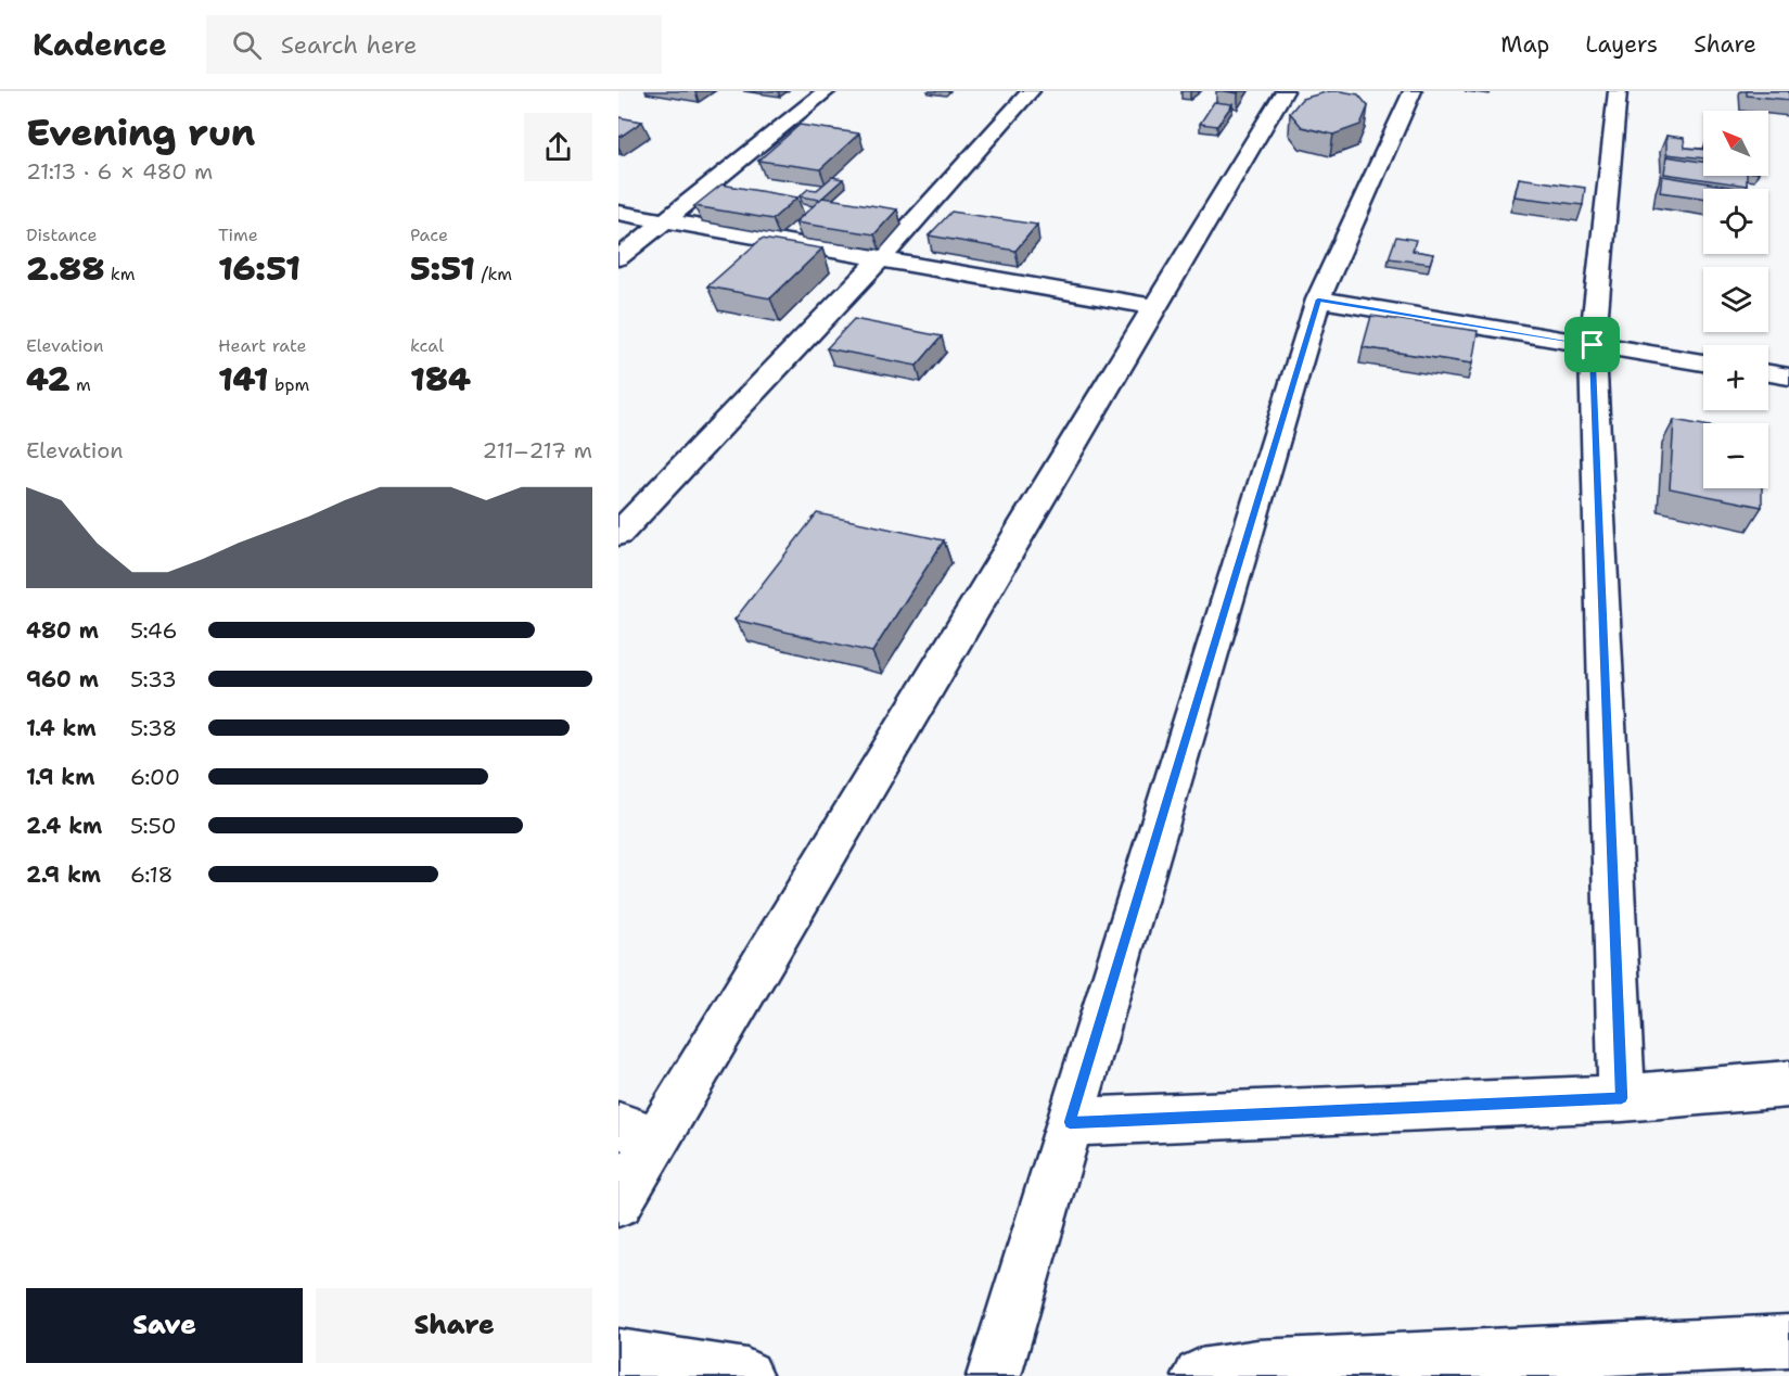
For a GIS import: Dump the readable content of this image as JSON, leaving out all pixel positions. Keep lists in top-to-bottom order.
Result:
{
  "north": "top left",
  "page": {
    "header": "Kadence",
    "search": "Search here",
    "nav": ["Map", "Layers", "Share"],
    "heading": ["Evening run", "21:13 · 6 × 480 m"],
    "map_buttons": ["+", "−"],
    "stats": [
      ["Distance", "2.88 km"],
      ["Time", "16:51"],
      ["Pace", "5:51 /km"],
      ["Elevation", "42 m"],
      ["Heart rate", "141 bpm"],
      ["kcal", "184"]
    ],
    "chart": ["Elevation", "211–217 m"],
    "list": [
      {
        "name": "480 m",
        "note": "5:46"
      },
      {
        "name": "960 m",
        "note": "5:33"
      },
      {
        "name": "1.4 km",
        "note": "5:38"
      },
      {
        "name": "1.9 km",
        "note": "6:00"
      },
      {
        "name": "2.4 km",
        "note": "5:50"
      },
      {
        "name": "2.9 km",
        "note": "6:18"
      }
    ],
    "buttons": ["Save", "Share"]
  }
}
